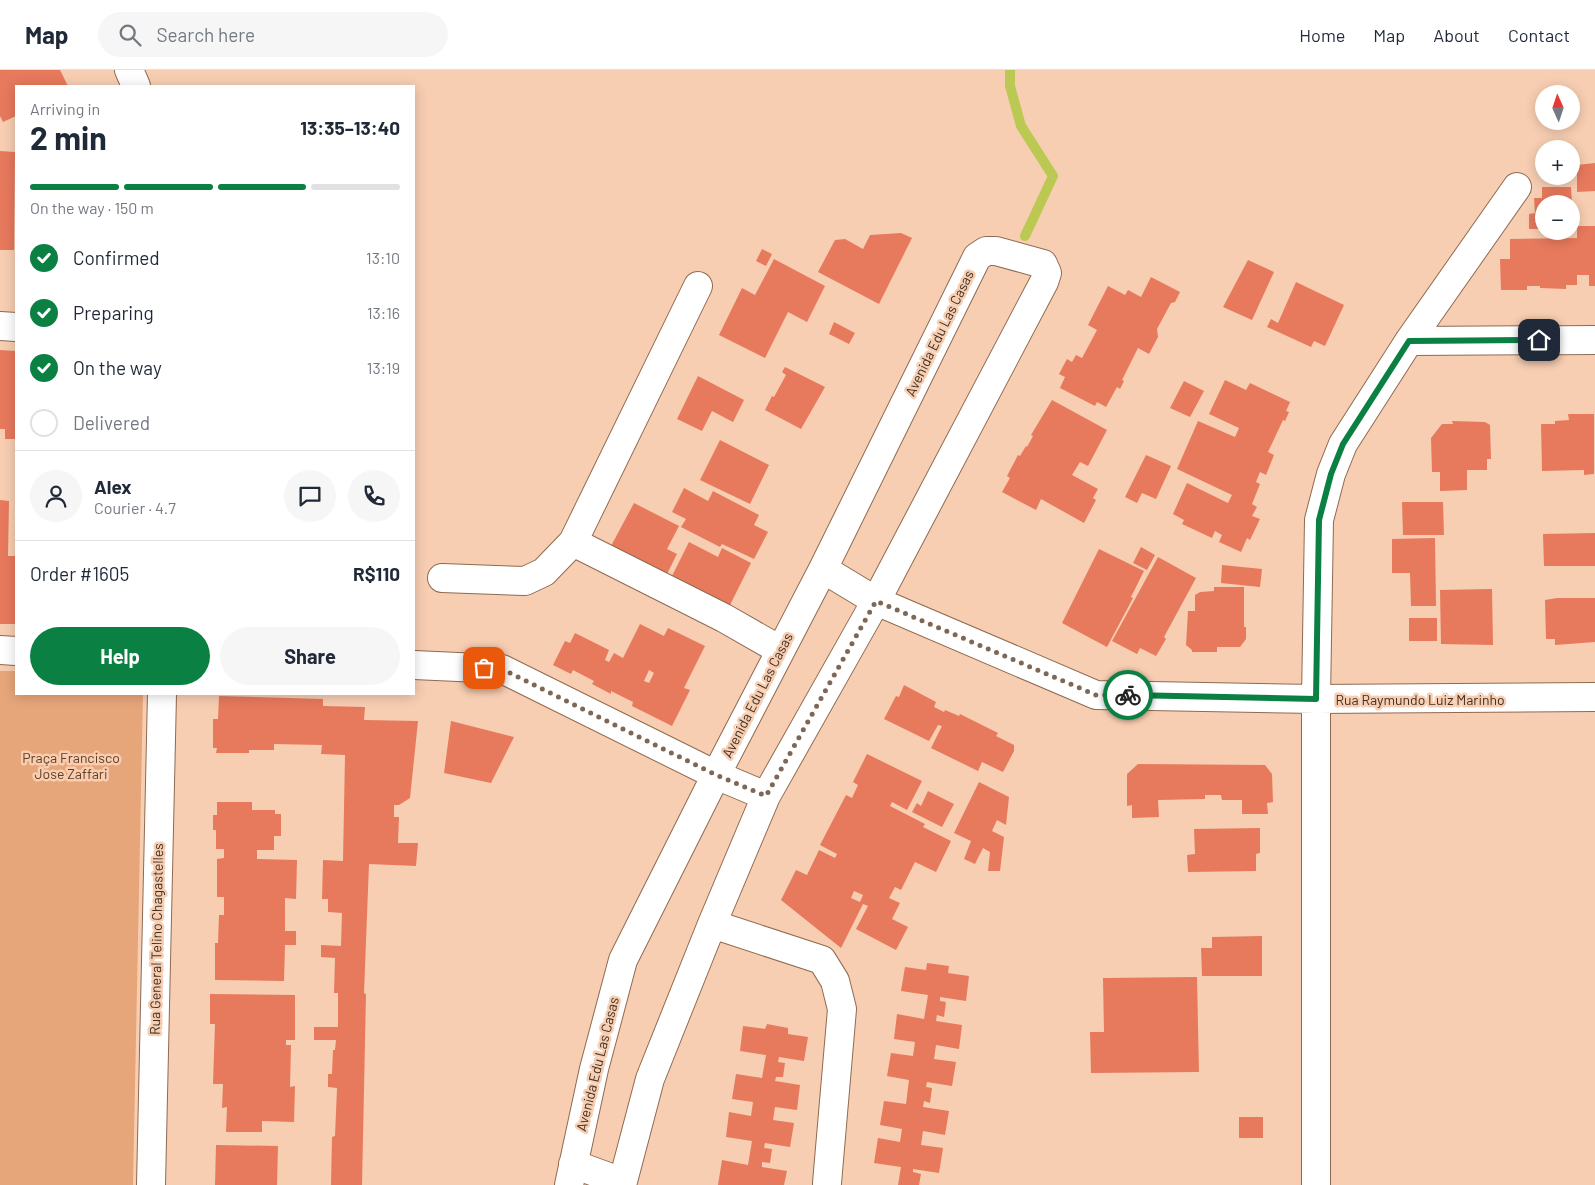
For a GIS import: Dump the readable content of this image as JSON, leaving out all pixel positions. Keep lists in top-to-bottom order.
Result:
{
  "streets": {
    "street": ["Avenida Edu Las Casas", "Rua Raymundo Luiz Marinho", "Rua General Telino Chagastelles"]
  },
  "crossings": [
    ["Avenida Edu Las Casas", "Rua Raymundo Luiz Marinho"]
  ],
  "parks": ["Praça Francisco Jose Zaffari"],
  "north": "top",
  "page": {
    "header": "Map",
    "search": "Search here",
    "nav": [
      "Home",
      "Map",
      "About",
      "Contact"
    ],
    "map_buttons": ["+", "−"],
    "heading": ["2 min", "Arriving in", "13:35–13:40"],
    "panel": [
      "Alex",
      "Courier · 4.7",
      "Order #1605",
      "R$110"
    ],
    "bar": "On the way · 150 m",
    "list": [
      ["Confirmed", "13:10"],
      ["Preparing", "13:16"],
      ["On the way", "13:19"],
      "Delivered"
    ],
    "buttons": ["Help", "Share"]
  }
}
